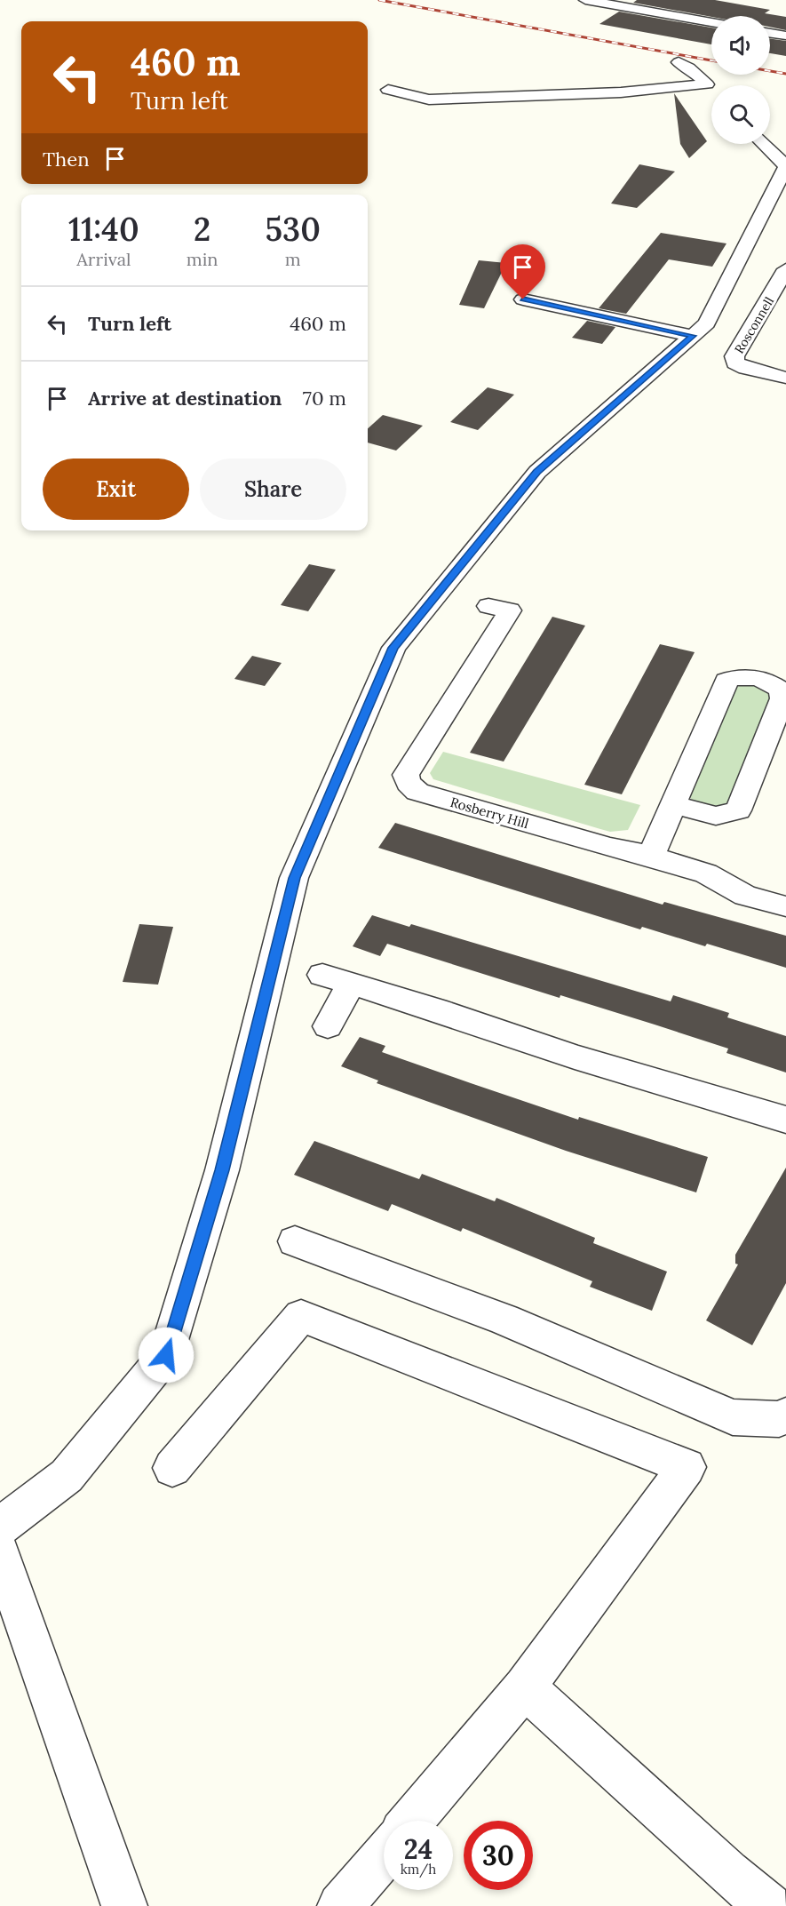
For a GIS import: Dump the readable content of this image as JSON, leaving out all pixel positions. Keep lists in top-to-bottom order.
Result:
{
  "streets": {
    "street": ["Rosconnell", "Rosberry Hill"]
  },
  "page": {
    "turn": ["460 m", "Turn left"],
    "then": "Then",
    "eta": [
      "11:40",
      "Arrival",
      "2",
      "min",
      "530",
      "m"
    ],
    "list": [
      {
        "name": "Turn left",
        "value": "460 m"
      },
      {
        "name": "Arrive at destination",
        "value": "70 m"
      }
    ],
    "buttons": ["Exit", "Share"],
    "speed": "24 km/h",
    "limit": "30"
  }
}
